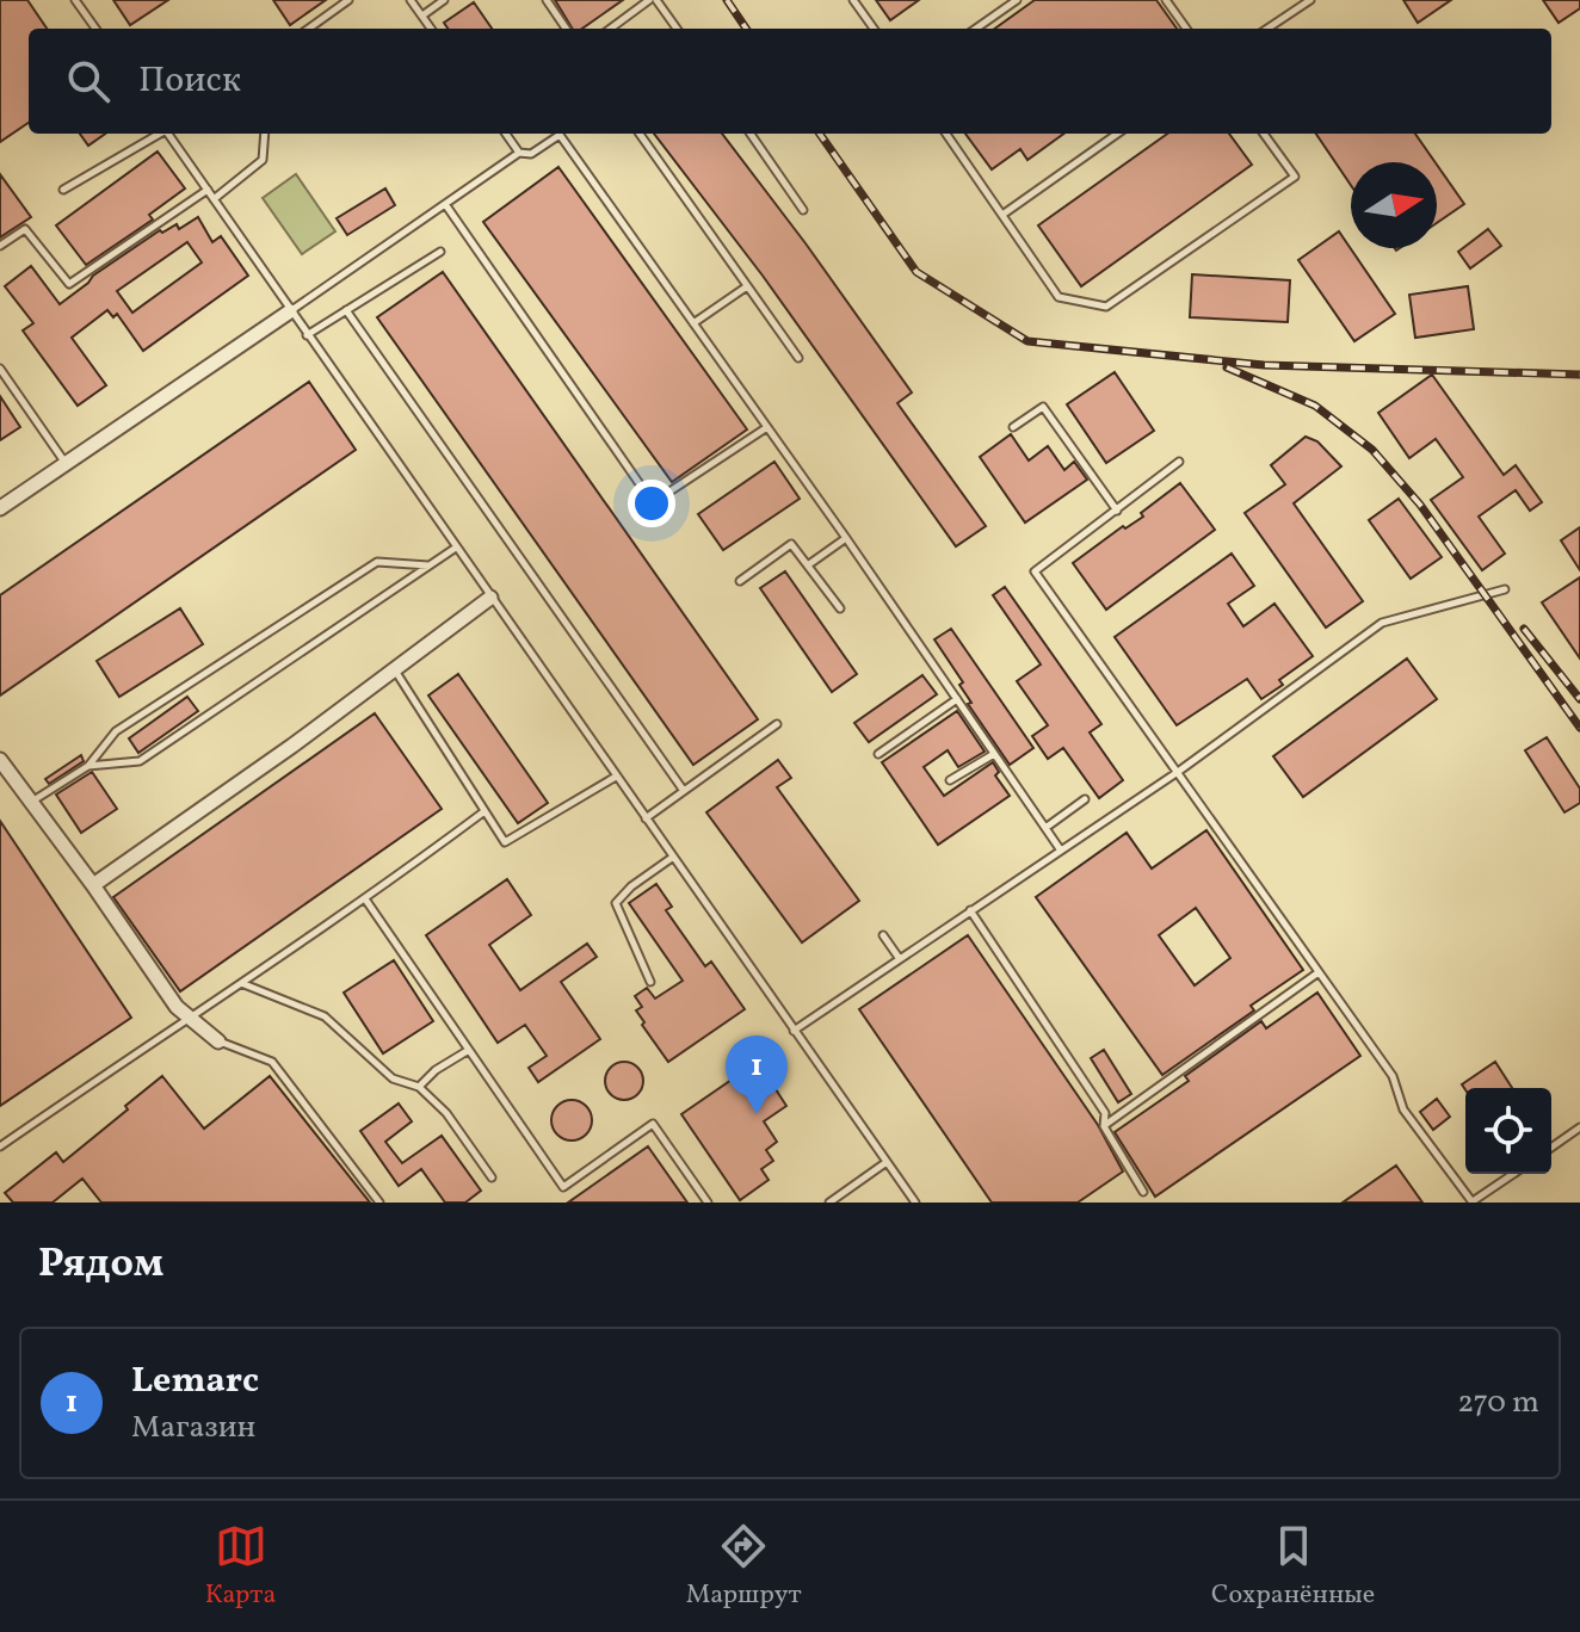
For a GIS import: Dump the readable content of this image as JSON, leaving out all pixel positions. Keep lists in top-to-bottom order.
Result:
{
  "north": "right",
  "page": {
    "search": "Поиск",
    "pins": "1",
    "heading": "Рядом",
    "list": [
      {
        "mark": "1",
        "name": "Lemarc",
        "note": "Магазин",
        "value": "270 m"
      }
    ],
    "nav": ["Карта", "Маршрут", "Сохранённые"]
  }
}
